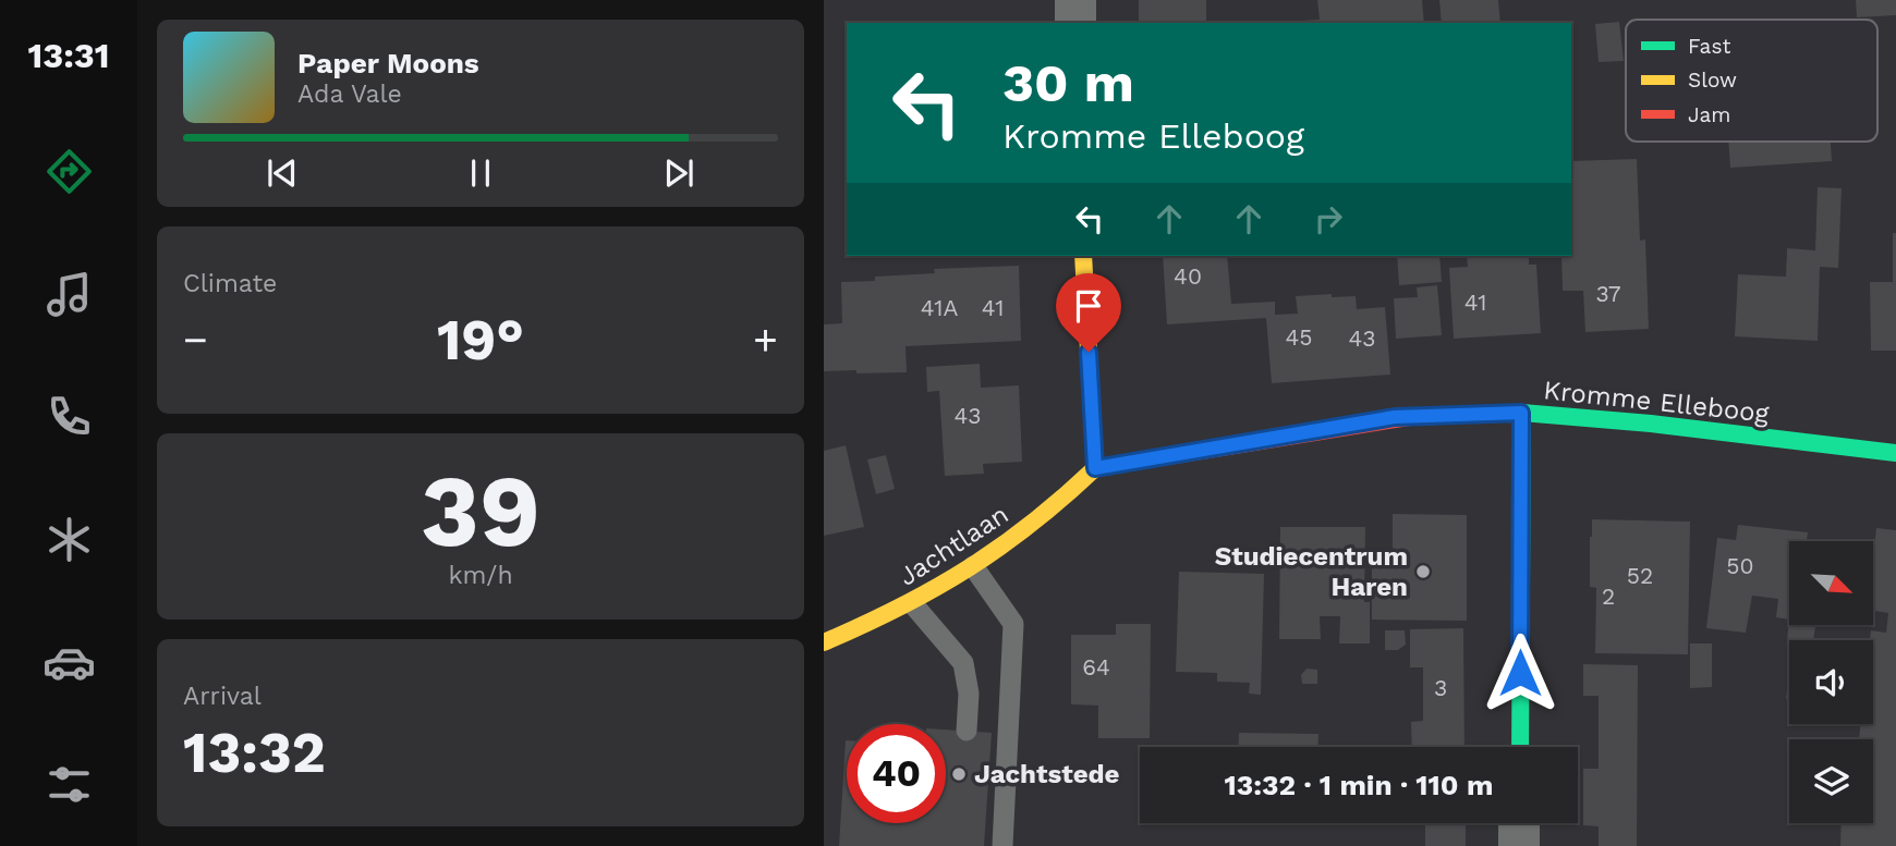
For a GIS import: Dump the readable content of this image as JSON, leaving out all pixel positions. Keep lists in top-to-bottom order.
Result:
{
  "streets": {
    "street": ["Kromme Elleboog", "Jachtlaan"]
  },
  "crossings": [
    ["Kromme Elleboog", "Jachtlaan"]
  ],
  "places": ["Studiecentrum Haren", "Jachtstede"],
  "house_numbers": [
    "40",
    "37",
    "41",
    "41A",
    "41",
    "45",
    "43",
    "43",
    "50",
    "52",
    "2",
    "64",
    "3"
  ],
  "legend": ["Fast", "Slow", "Jam"],
  "north": "bottom right",
  "page": {
    "tabs": "13:31",
    "turn": ["30 m", "Kromme Elleboog"],
    "song": ["Paper Moons", "Ada Vale"],
    "tile": [
      "Climate",
      ["39", "km/h"],
      ["Arrival", "13:32"]
    ],
    "heat": ["−", "19°", "+"],
    "limit": "40",
    "trip": "13:32 · 1 min · 110 m"
  }
}
